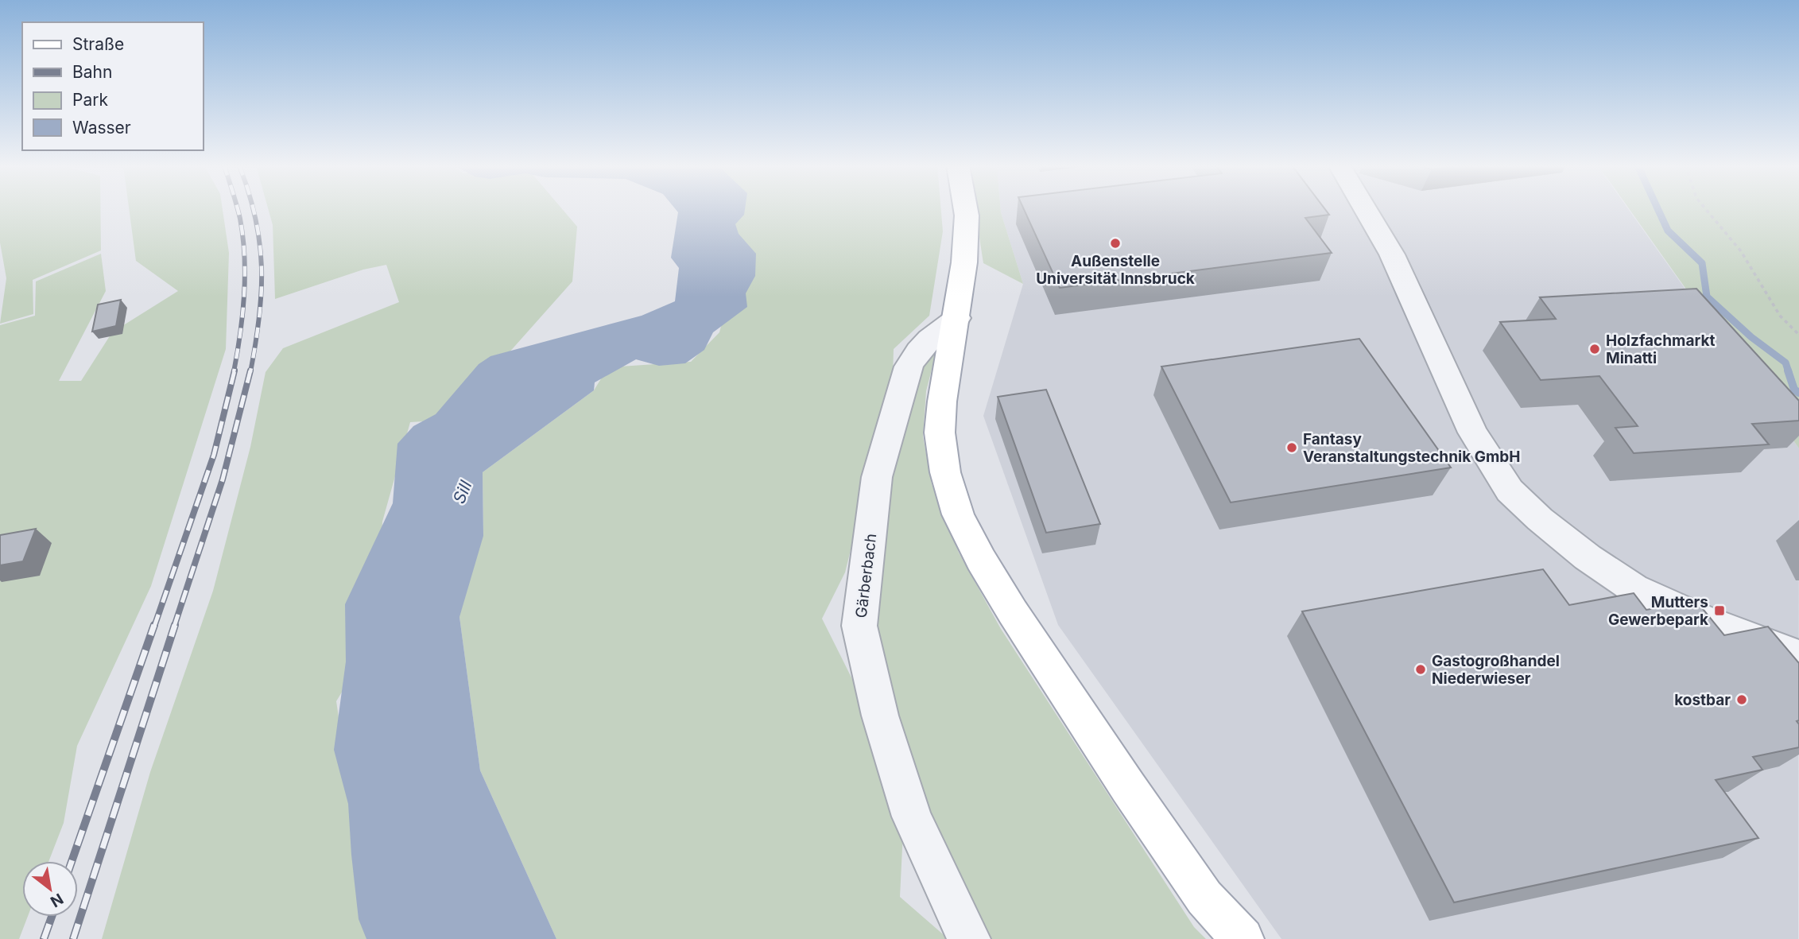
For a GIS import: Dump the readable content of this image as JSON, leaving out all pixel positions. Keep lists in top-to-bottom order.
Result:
{
  "streets": {
    "street": ["Gärberbach"]
  },
  "water": ["Sill"],
  "places": {
    "other": [
      "Außenstelle Universität Innsbruck",
      "Holzfachmarkt Minatti",
      "Fantasy Veranstaltungstechnik GmbH",
      "Gastogroßhandel Niederwieser",
      "kostbar"
    ],
    "transit": ["Mutters Gewerbepark"]
  },
  "legend": [
    "Straße",
    "Bahn",
    "Park",
    "Wasser"
  ],
  "north": "bottom right"
}
